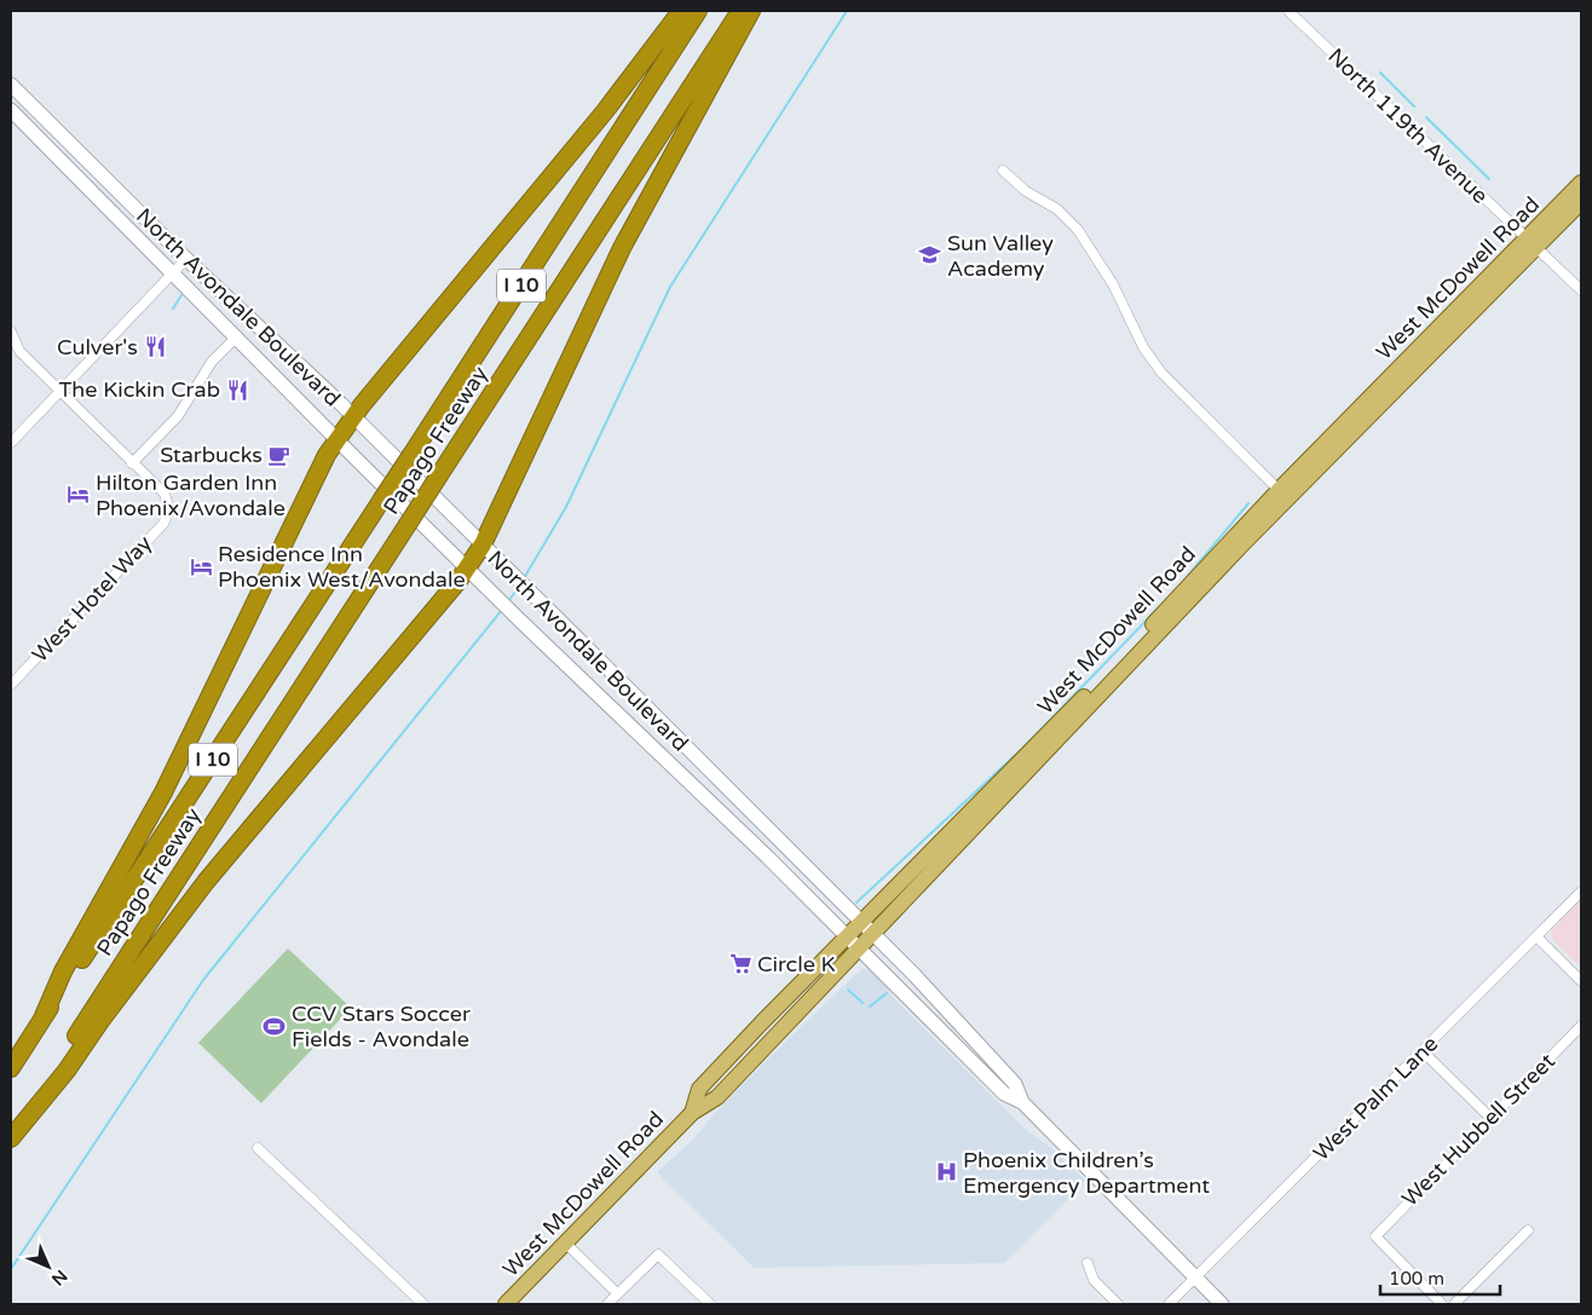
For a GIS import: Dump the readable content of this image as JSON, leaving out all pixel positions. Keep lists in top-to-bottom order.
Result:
{
  "streets": {
    "highway": ["I 10", "Papago Freeway"],
    "main road": ["West McDowell Road", "North Avondale Boulevard"],
    "street": [
      "North 119th Avenue",
      "West Hotel Way",
      "West Palm Lane",
      "West Hubbell Street"
    ]
  },
  "crossings": [
    ["North 119th Avenue", "West McDowell Road"],
    ["West McDowell Road", "North Avondale Boulevard"],
    ["North Avondale Boulevard", "West Palm Lane"]
  ],
  "places": {
    "school or university": ["Sun Valley Academy"],
    "restaurant": ["Culver's", "The Kickin Crab"],
    "cafe": ["Starbucks"],
    "hotel": ["Hilton Garden Inn Phoenix/Avondale", "Residence Inn Phoenix West/Avondale"],
    "supermarket": ["Circle K"],
    "sports": ["CCV Stars Soccer Fields - Avondale"],
    "hospital": ["Phoenix Children’s Emergency Department"]
  },
  "scale_bar": "100 m",
  "north": "bottom right"
}
